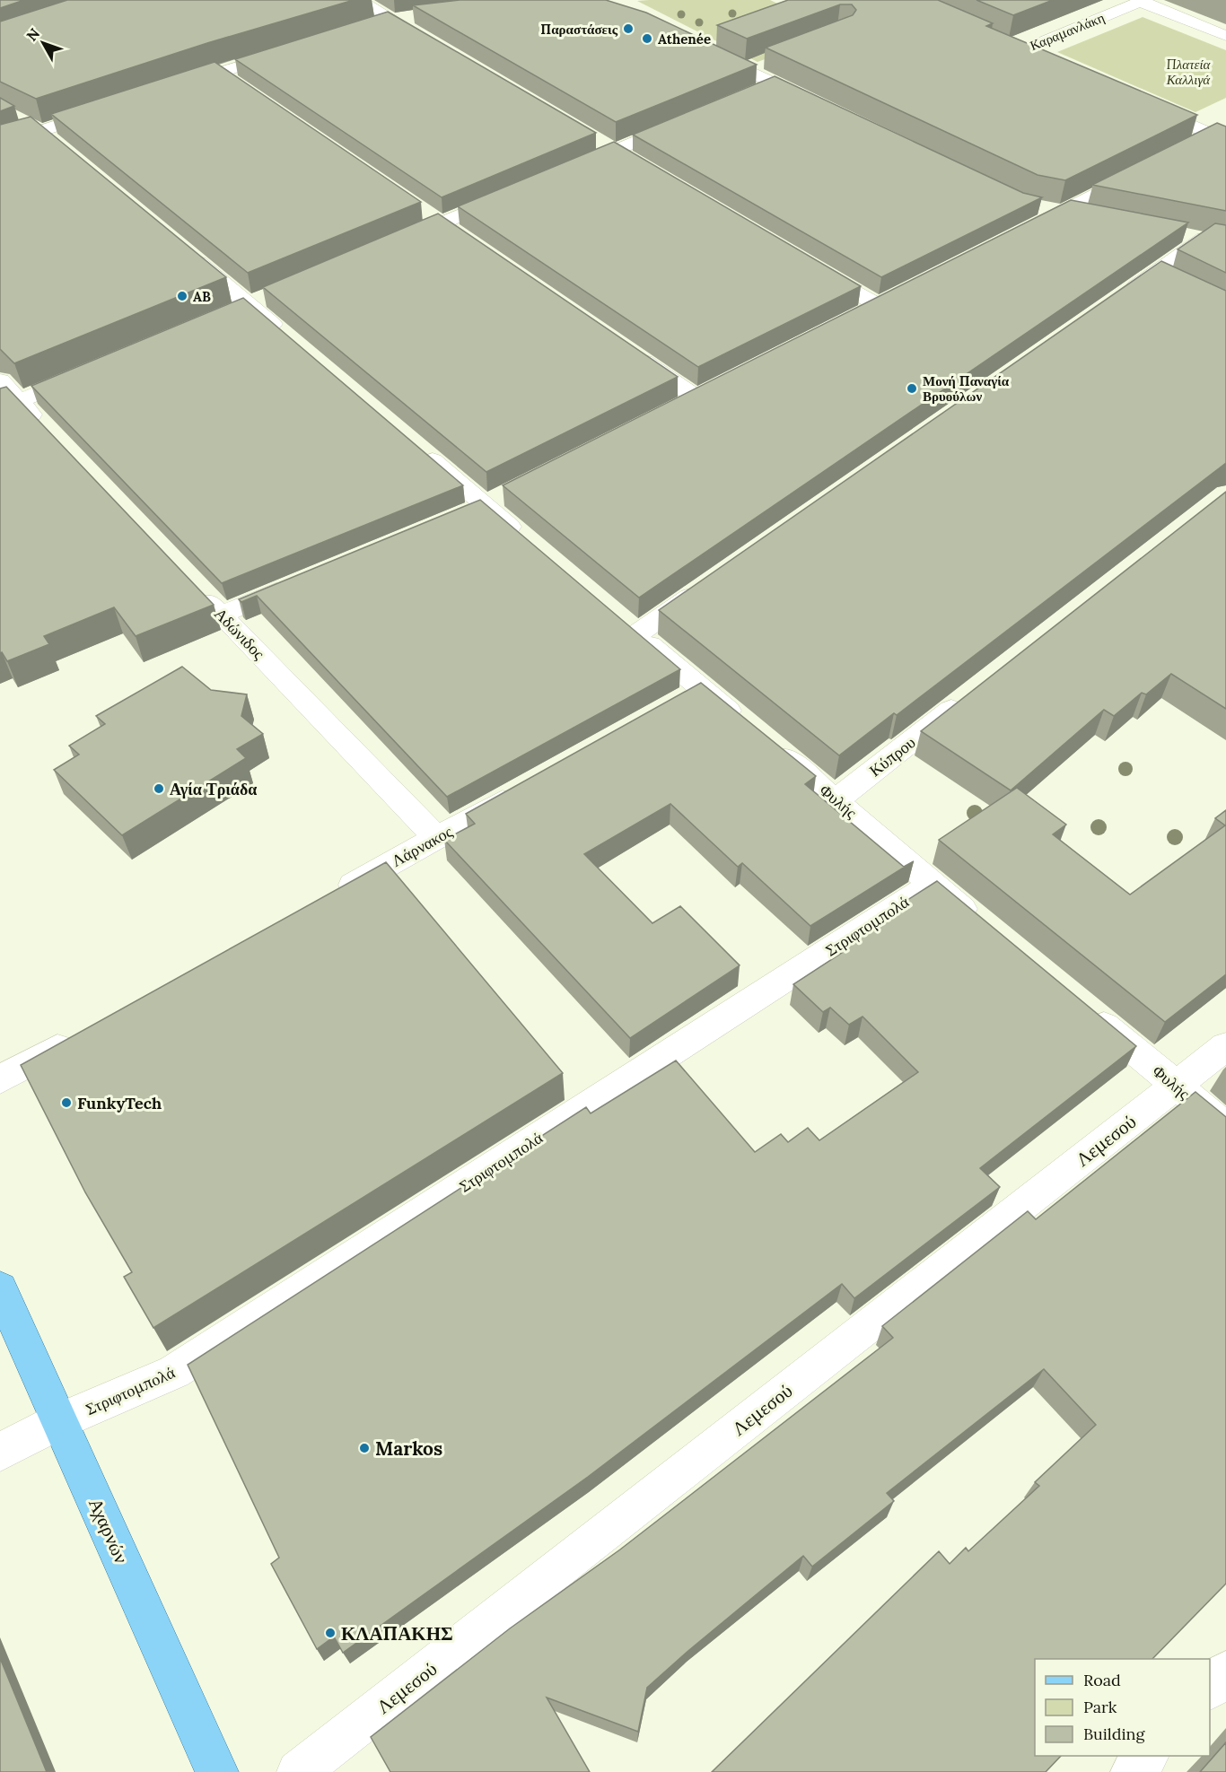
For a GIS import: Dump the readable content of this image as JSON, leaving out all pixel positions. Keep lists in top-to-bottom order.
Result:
{
  "streets": {
    "main road": ["Αχαρνών"],
    "street": [
      "Καραμανλάκη",
      "Αδώνιδος",
      "Κύπρου",
      "Φυλής",
      "Λάρνακος",
      "Στριφτομπολά",
      "Λεμεσού"
    ]
  },
  "crossings": [
    ["Αδώνιδος", "Λάρνακος"],
    ["Κύπρου", "Φυλής"],
    ["Φυλής", "Στριφτομπολά"],
    ["Φυλής", "Λεμεσού"],
    ["Στριφτομπολά", "Αχαρνών"]
  ],
  "parks": ["Πλατεία Καλλιγά"],
  "places": [
    "Παραστάσεις",
    "Athenée",
    "AB",
    "Μονή Παναγία Βρυούλων",
    "Αγία Τριάδα",
    "FunkyTech",
    "Markos",
    "ΚΛΑΠΑΚΗΣ"
  ],
  "legend": ["Road", "Park", "Building"],
  "north": "top left"
}
